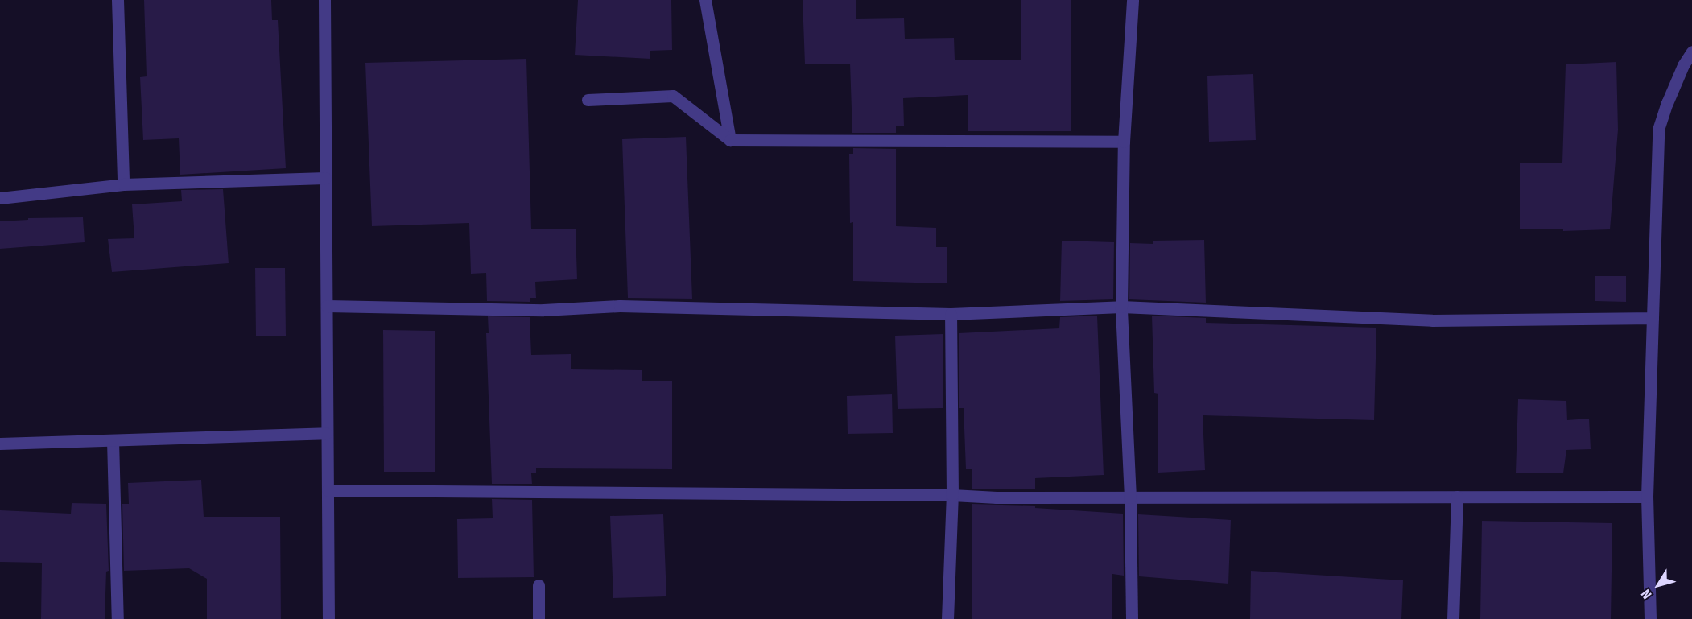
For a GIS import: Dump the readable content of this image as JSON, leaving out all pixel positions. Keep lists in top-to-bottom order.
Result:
{
  "north": "bottom left"
}
